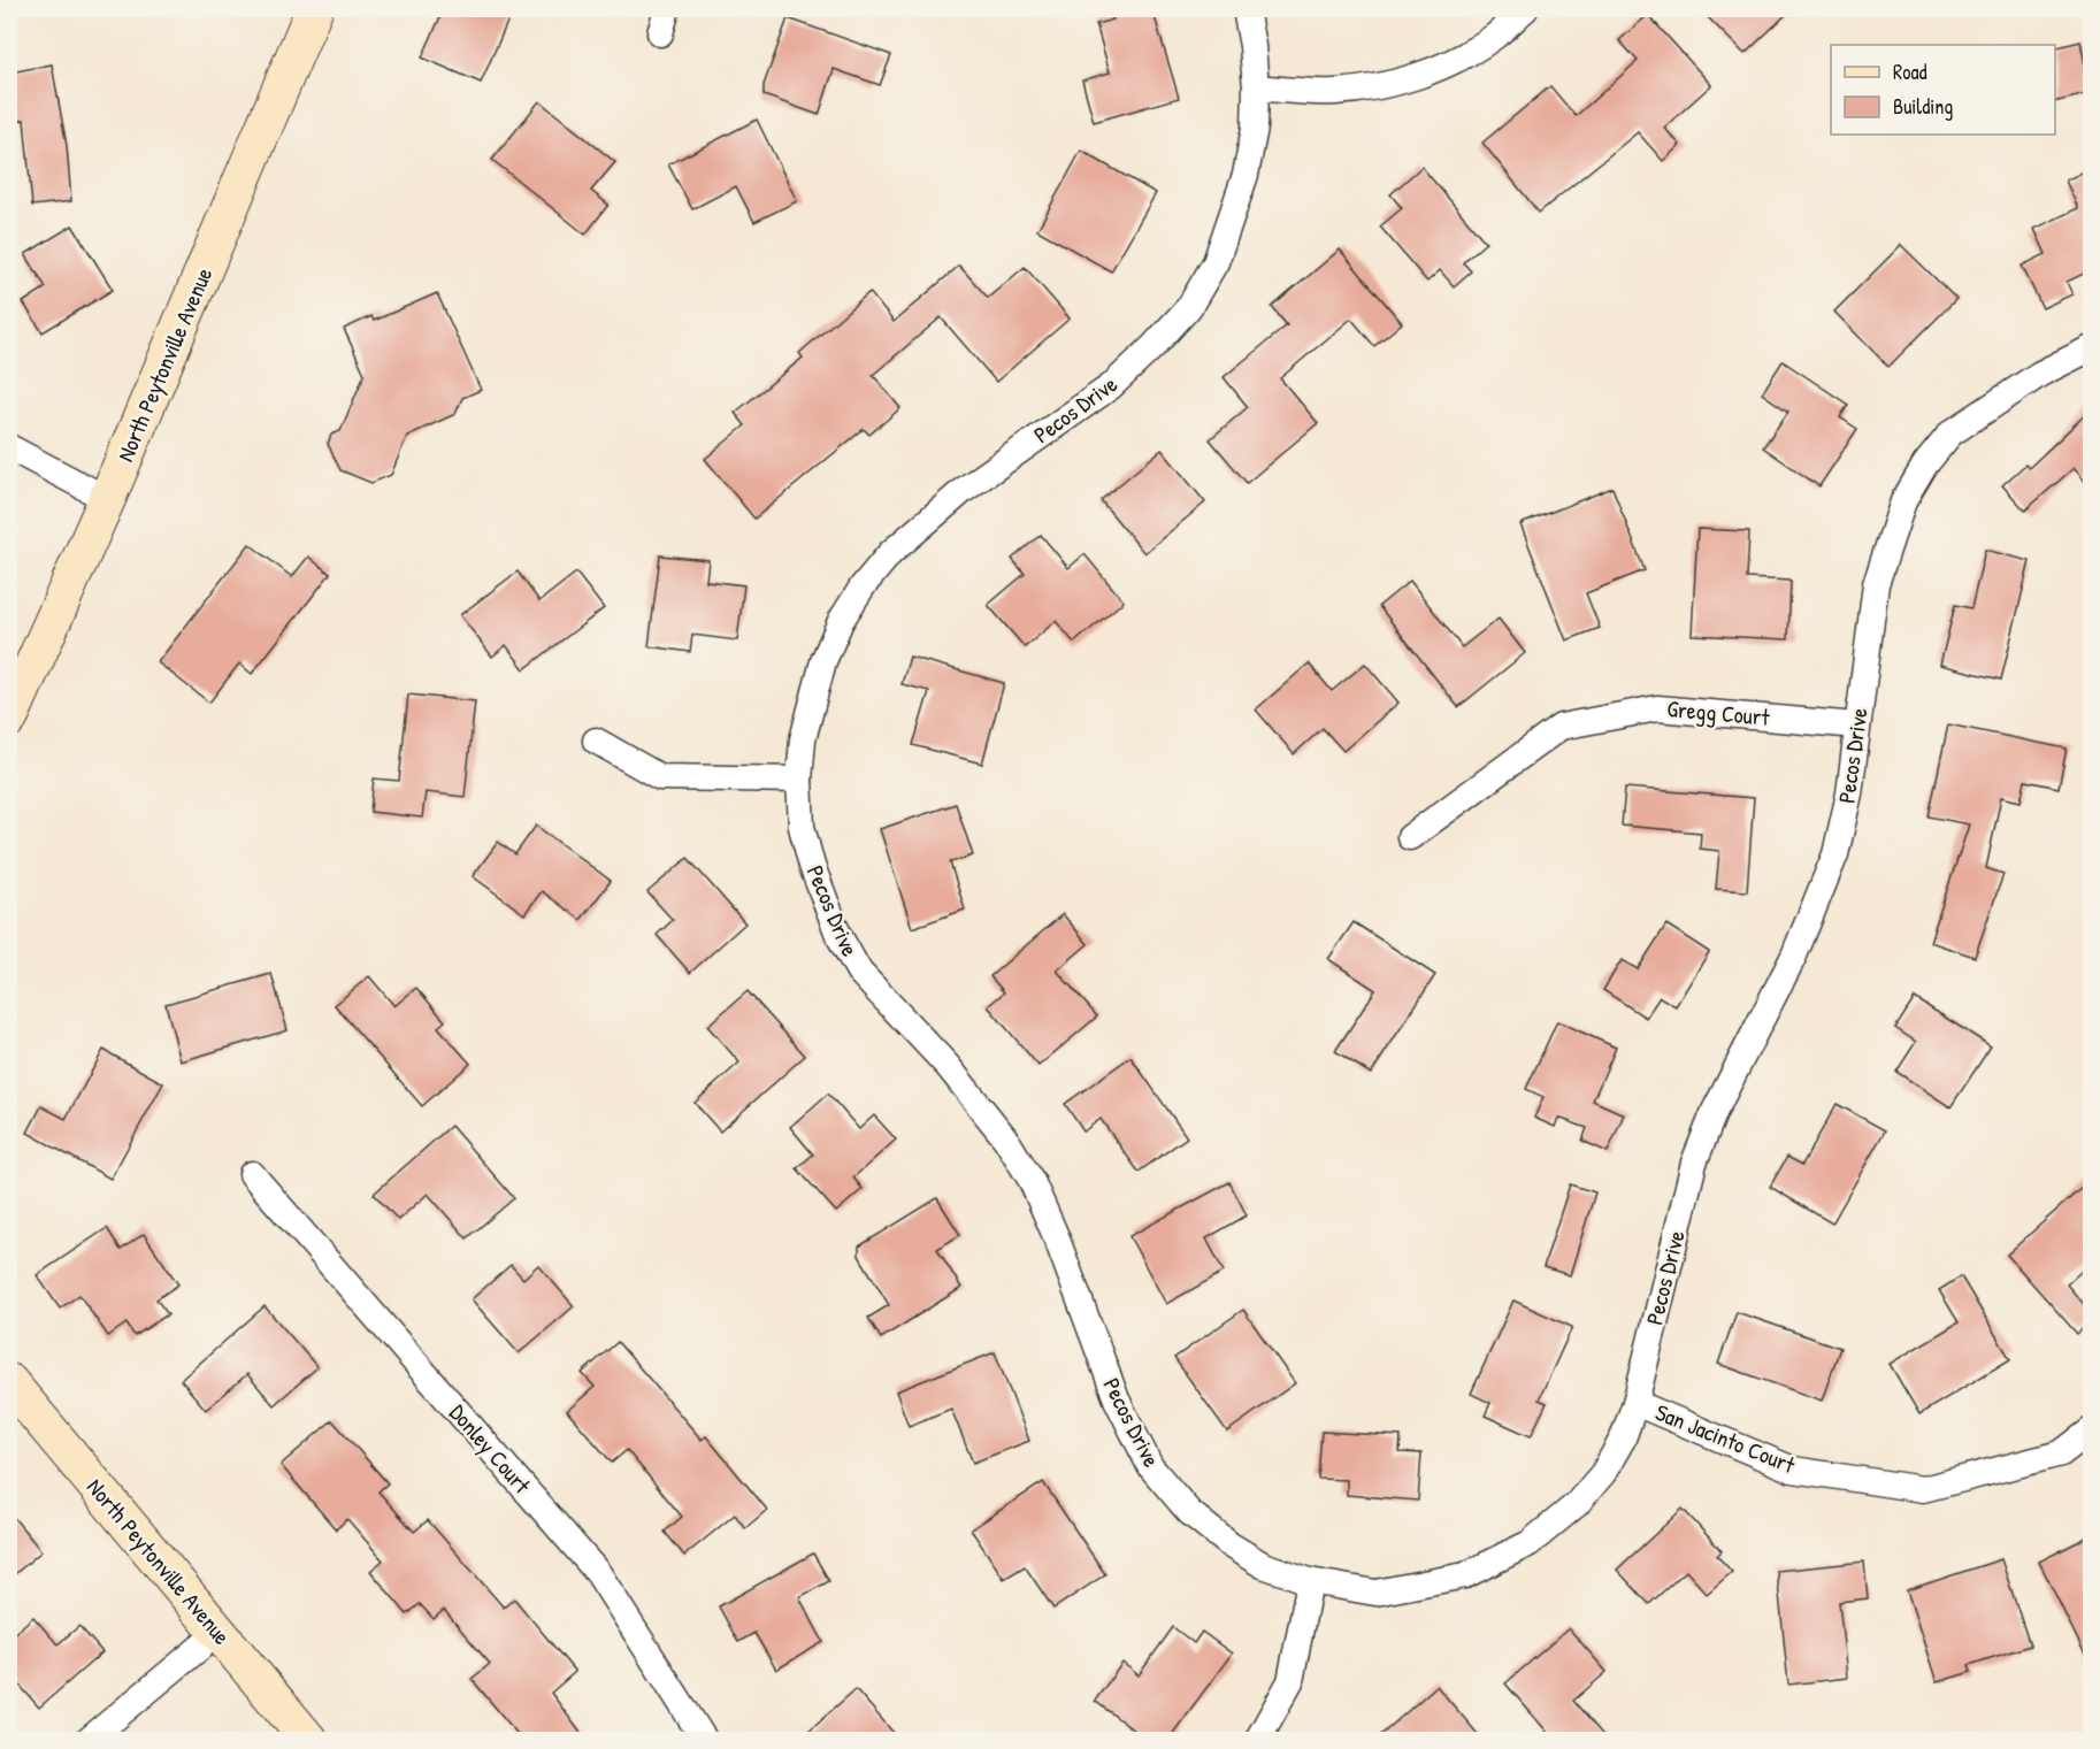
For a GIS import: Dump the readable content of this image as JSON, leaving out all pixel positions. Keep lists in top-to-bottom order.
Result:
{
  "streets": {
    "street": [
      "North Peytonville Avenue",
      "Pecos Drive",
      "Gregg Court",
      "San Jacinto Court",
      "Donley Court"
    ]
  },
  "crossings": [
    ["Pecos Drive", "Gregg Court"],
    ["Pecos Drive", "San Jacinto Court"]
  ],
  "legend": ["Road", "Building"]
}
